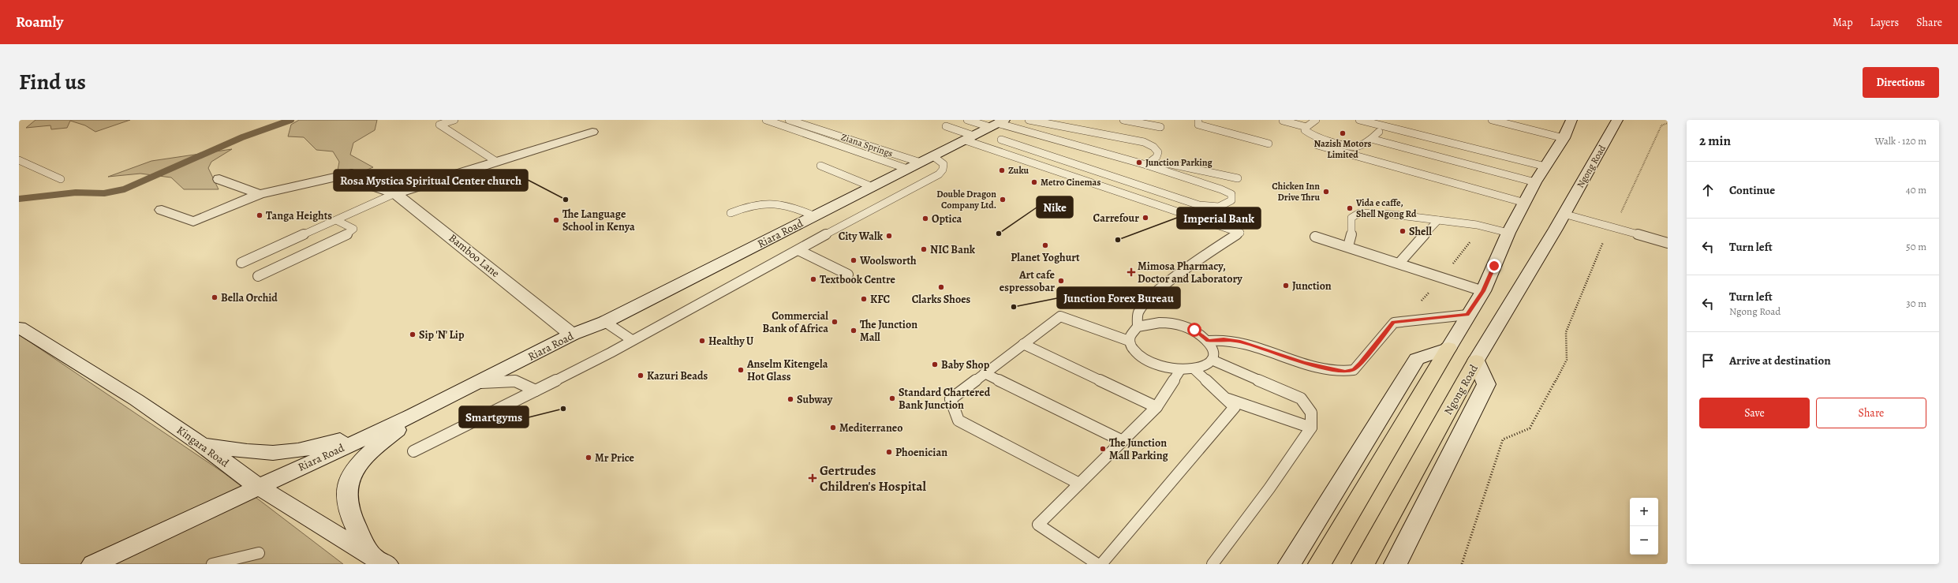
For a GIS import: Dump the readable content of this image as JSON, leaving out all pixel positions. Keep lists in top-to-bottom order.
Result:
{
  "streets": {
    "main road": [
      "Ngong Road",
      "Riara Road",
      "Bamboo Lane",
      "Kingara Road"
    ],
    "lane": ["Ziana Springs"]
  },
  "crossings": [
    ["Ziana Springs", "Riara Road"],
    ["Riara Road", "Bamboo Lane"],
    ["Riara Road", "Kingara Road"]
  ],
  "places": {
    "other": [
      "Nazish Motors Limited",
      "Junction Parking",
      "Zuku",
      "Metro Cinemas",
      "Chicken Inn Drive Thru",
      "Rosa Mystica Spiritual Center church",
      "Double Dragon Company Ltd.",
      "Vida e caffe, Shell Ngong Rd",
      "Tanga Heights",
      "Carrefour",
      "Optica",
      "The Language School in Kenya",
      "Shell",
      "Nike",
      "City Walk",
      "Imperial Bank",
      "Planet Yoghurt",
      "NIC Bank",
      "Woolsworth",
      "Textbook Centre",
      "Art cafe espressobar",
      "Junction",
      "Clarks Shoes",
      "Bella Orchid",
      "KFC",
      "Junction Forex Bureau",
      "Commercial Bank of Africa",
      "The Junction Mall",
      "Sip 'N' Lip",
      "Healthy U",
      "Baby Shop",
      "Anselm Kitengela Hot Glass",
      "Kazuri Beads",
      "Standard Chartered Bank Junction",
      "Subway",
      "Smartgyms",
      "Mediterraneo",
      "The Junction Mall Parking",
      "Phoenician",
      "Mr Price"
    ],
    "health": ["Mimosa Pharmacy, Doctor and Laboratory", "Gertrudes Children's Hospital"]
  },
  "page": {
    "header": "Roamly",
    "nav": ["Map", "Layers", "Share"],
    "title": "Find us",
    "buttons": [
      "Directions",
      ["Save", "Share"]
    ],
    "heading": ["2 min", "Walk · 120 m"],
    "list": [
      ["Continue", "40 m"],
      ["Turn left", "50 m"],
      ["Turn left", "Ngong Road", "30 m"],
      "Arrive at destination"
    ],
    "map_buttons": ["+", "−"]
  }
}
